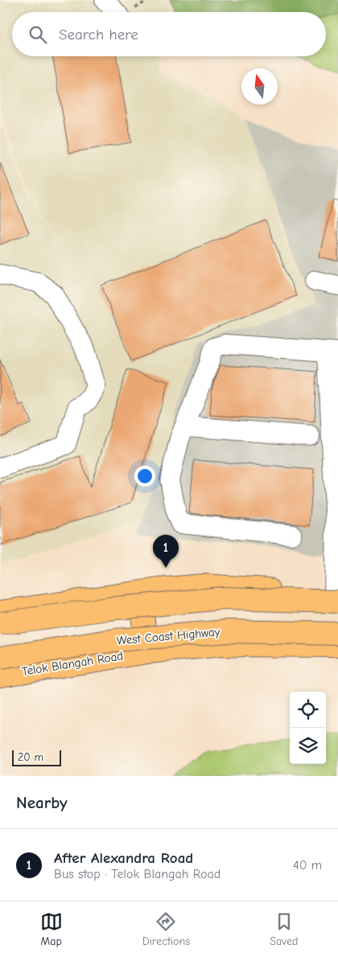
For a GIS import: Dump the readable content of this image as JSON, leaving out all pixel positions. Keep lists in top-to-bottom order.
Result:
{
  "streets": {
    "main road": ["West Coast Highway", "Telok Blangah Road"]
  },
  "scale_bar": "20 m",
  "north": "top",
  "page": {
    "search": "Search here",
    "pins": "1",
    "scale": "20 m",
    "heading": "Nearby",
    "list": [
      {
        "mark": "1",
        "name": "After Alexandra Road",
        "note": "Bus stop · Telok Blangah Road",
        "value": "40 m"
      }
    ],
    "nav": ["Map", "Directions", "Saved"]
  }
}
